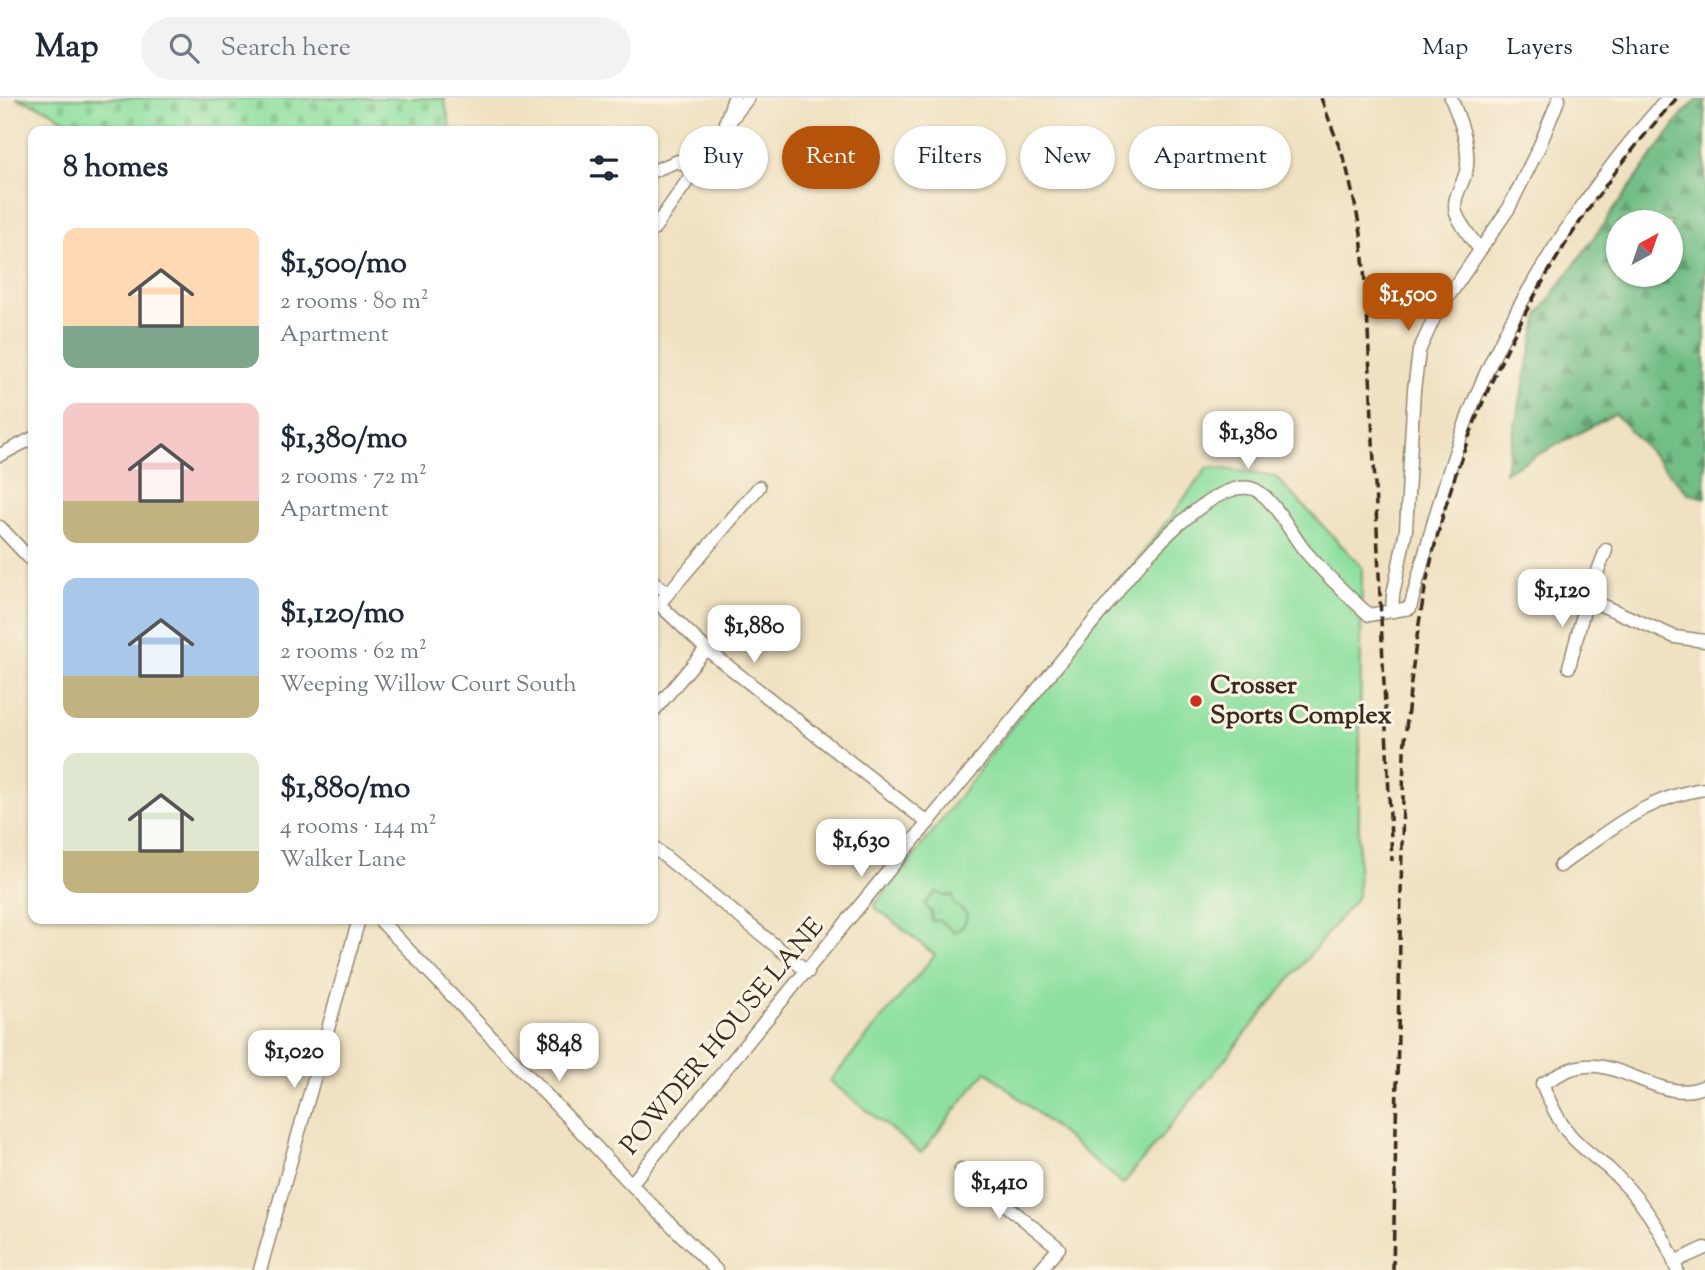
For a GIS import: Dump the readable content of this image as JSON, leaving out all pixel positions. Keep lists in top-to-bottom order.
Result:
{
  "streets": {
    "street": ["POWDER HOUSE LANE"]
  },
  "places": ["Crosser Sports Complex"],
  "north": "top right",
  "page": {
    "header": "Map",
    "search": "Search here",
    "nav": ["Map", "Layers", "Share"],
    "chip": [
      "Buy",
      "Rent",
      "Filters",
      "New",
      "Apartment"
    ],
    "heading": "8 homes",
    "list": [
      {
        "name": "$1,500/mo",
        "note": "2 rooms · 80 m² · Apartment"
      },
      {
        "name": "$1,380/mo",
        "note": "2 rooms · 72 m² · Apartment"
      },
      {
        "name": "$1,120/mo",
        "note": "2 rooms · 62 m² · Weeping Willow Court South"
      },
      {
        "name": "$1,880/mo",
        "note": "4 rooms · 144 m² · Walker Lane"
      }
    ],
    "price": [
      "$1,500",
      "$1,380",
      "$1,120",
      "$1,880",
      "$1,630",
      "$848",
      "$1,020",
      "$1,410"
    ]
  }
}
